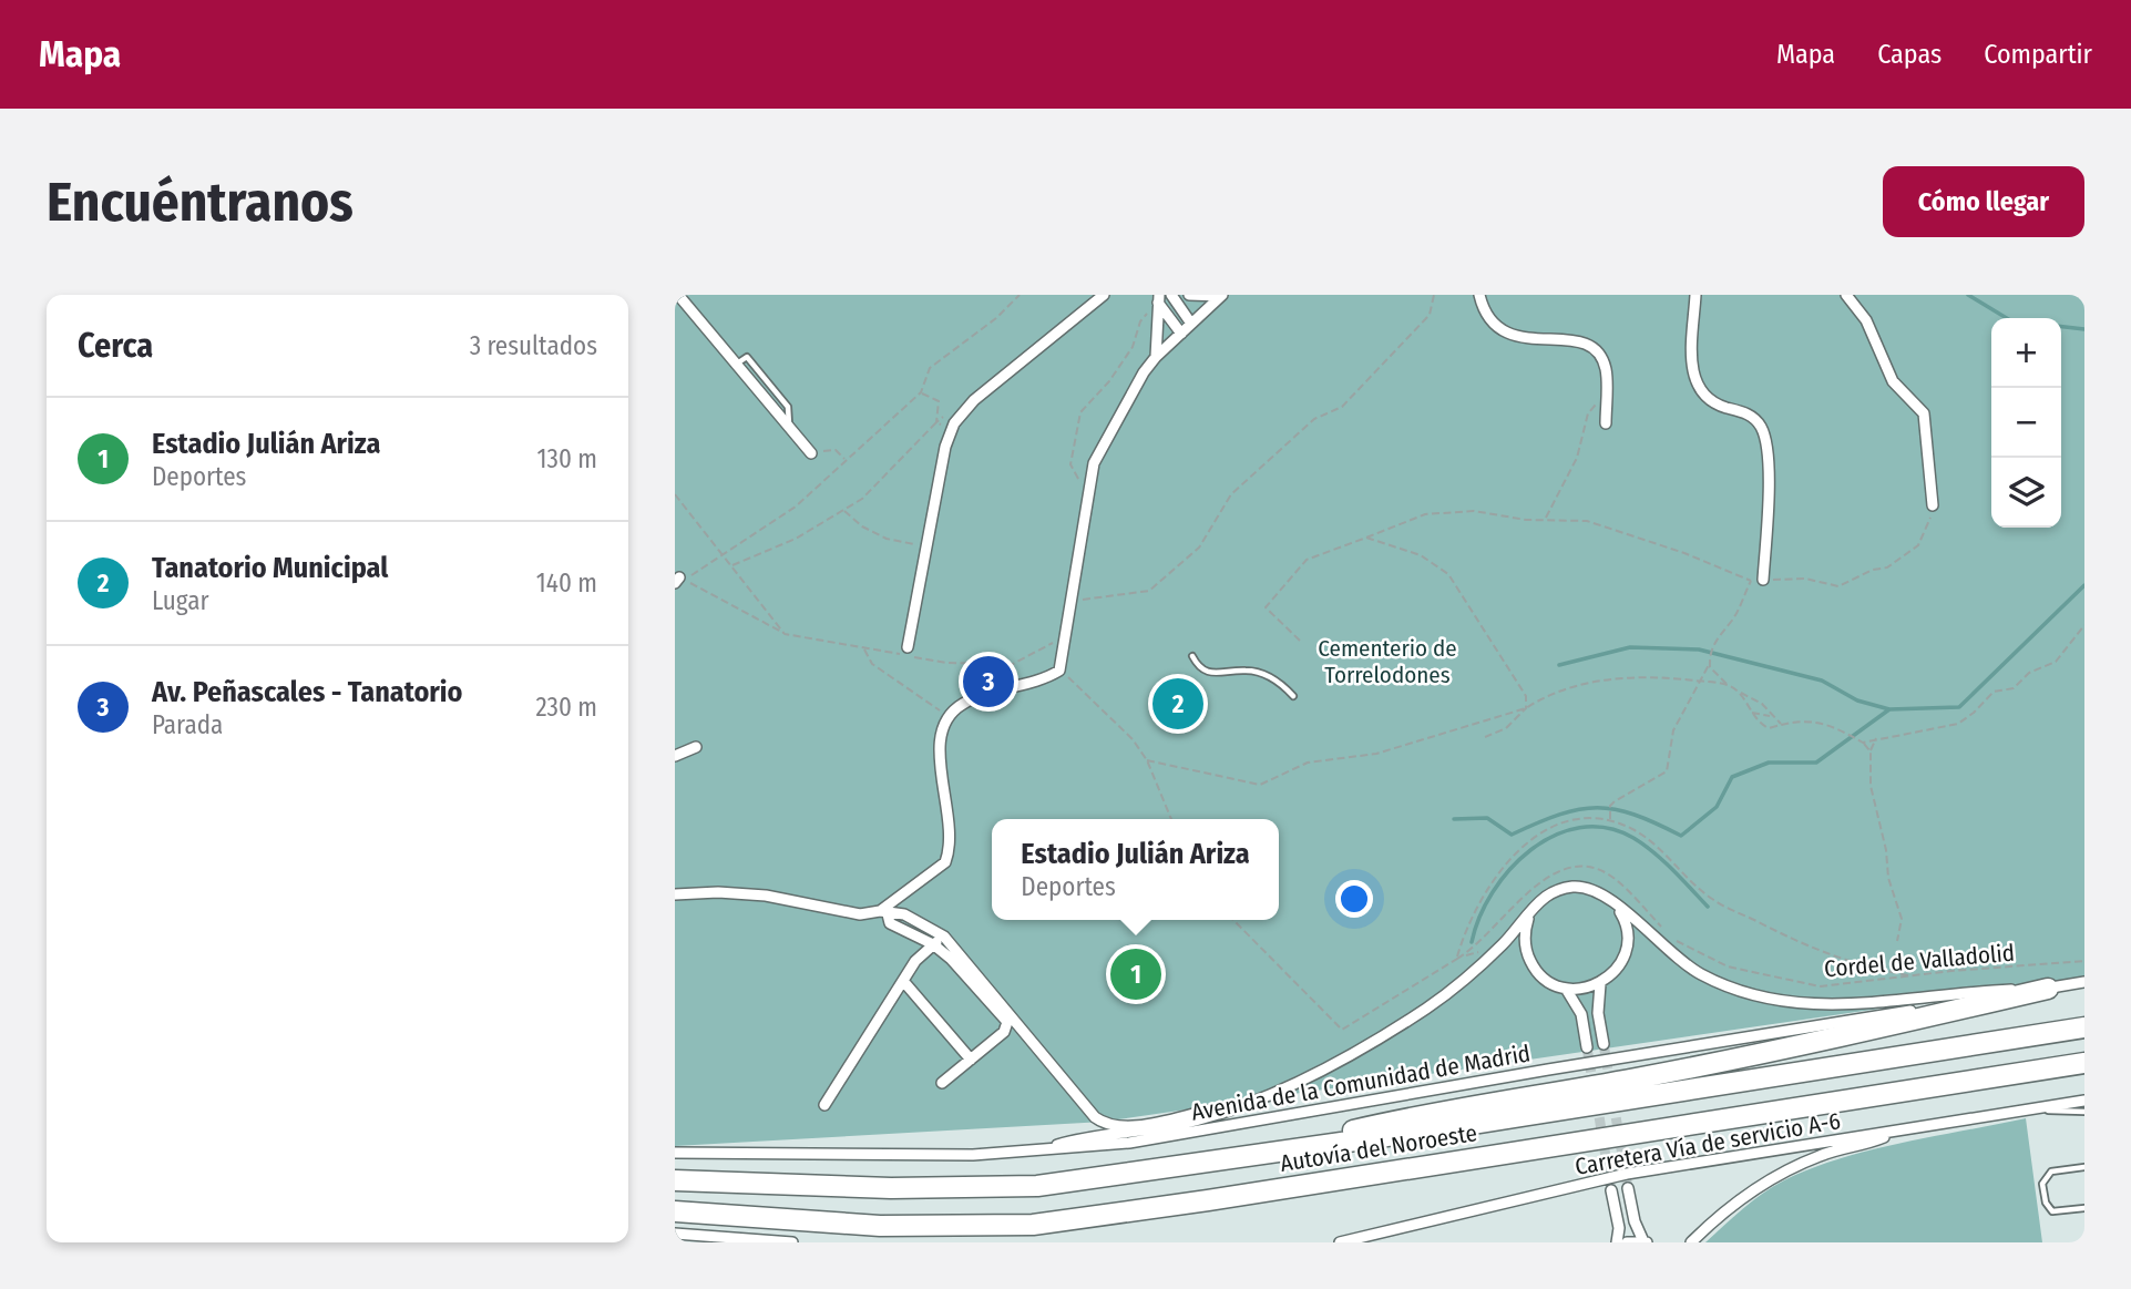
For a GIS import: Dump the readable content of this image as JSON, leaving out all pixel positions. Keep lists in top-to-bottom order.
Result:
{
  "streets": {
    "highway": ["Autovía del Noroeste"],
    "street": ["Avenida de la Comunidad de Madrid", "Carretera Vía de servicio A-6"],
    "path": ["Cordel de Valladolid"]
  },
  "parks": ["Cementerio de Torrelodones"],
  "page": {
    "header": "Mapa",
    "nav": ["Mapa", "Capas", "Compartir"],
    "buttons": "Cómo llegar",
    "title": "Encuéntranos",
    "heading": ["Cerca", "3 resultados"],
    "map_buttons": ["+", "−"],
    "list": [
      {
        "mark": "1",
        "name": "Estadio Julián Ariza",
        "note": "Deportes",
        "value": "130 m"
      },
      {
        "mark": "2",
        "name": "Tanatorio Municipal",
        "note": "Lugar",
        "value": "140 m"
      },
      {
        "mark": "3",
        "name": "Av. Peñascales - Tanatorio",
        "note": "Parada",
        "value": "230 m"
      }
    ],
    "pins": ["3", "2", "1"],
    "popup": ["Estadio Julián Ariza", "Deportes"]
  }
}
